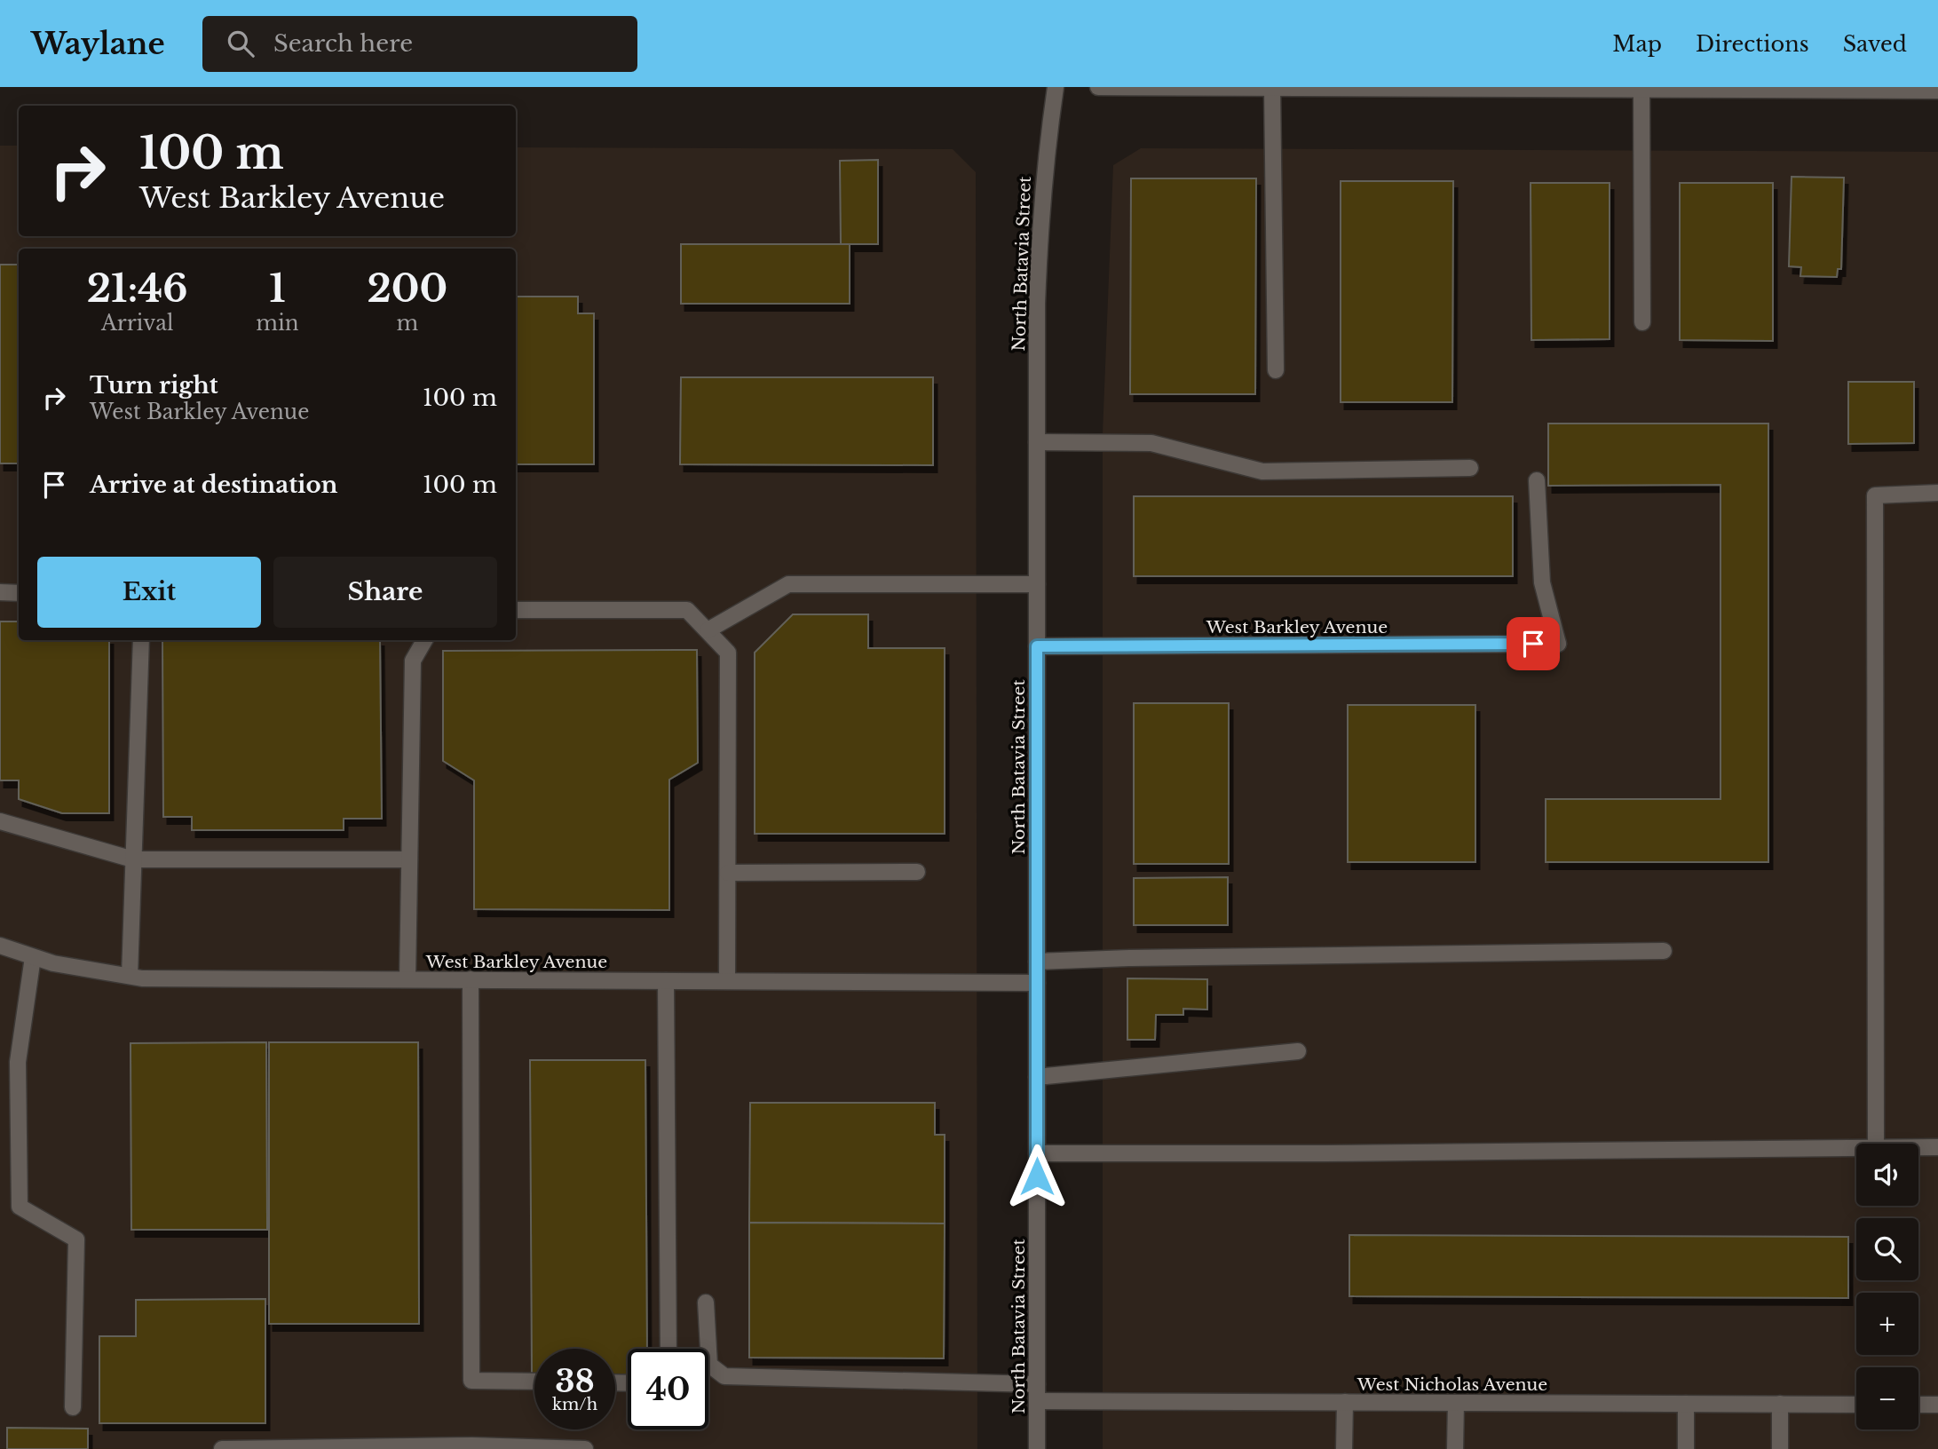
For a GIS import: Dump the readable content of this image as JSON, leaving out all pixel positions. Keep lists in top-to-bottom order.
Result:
{
  "streets": {
    "street": ["North Batavia Street", "West Barkley Avenue", "West Nicholas Avenue"]
  },
  "crossings": [
    ["North Batavia Street", "West Barkley Avenue"],
    ["North Batavia Street", "West Nicholas Avenue"]
  ],
  "page": {
    "header": "Waylane",
    "search": "Search here",
    "nav": ["Map", "Directions", "Saved"],
    "turn": ["100 m", "West Barkley Avenue"],
    "eta": [
      "21:46",
      "Arrival",
      "1",
      "min",
      "200",
      "m"
    ],
    "list": [
      {
        "name": "Turn right",
        "note": "West Barkley Avenue",
        "value": "100 m"
      },
      {
        "name": "Arrive at destination",
        "value": "100 m"
      }
    ],
    "buttons": ["Exit", "Share"],
    "map_buttons": ["+", "−"],
    "speed": "38 km/h",
    "limit": "40"
  }
}
